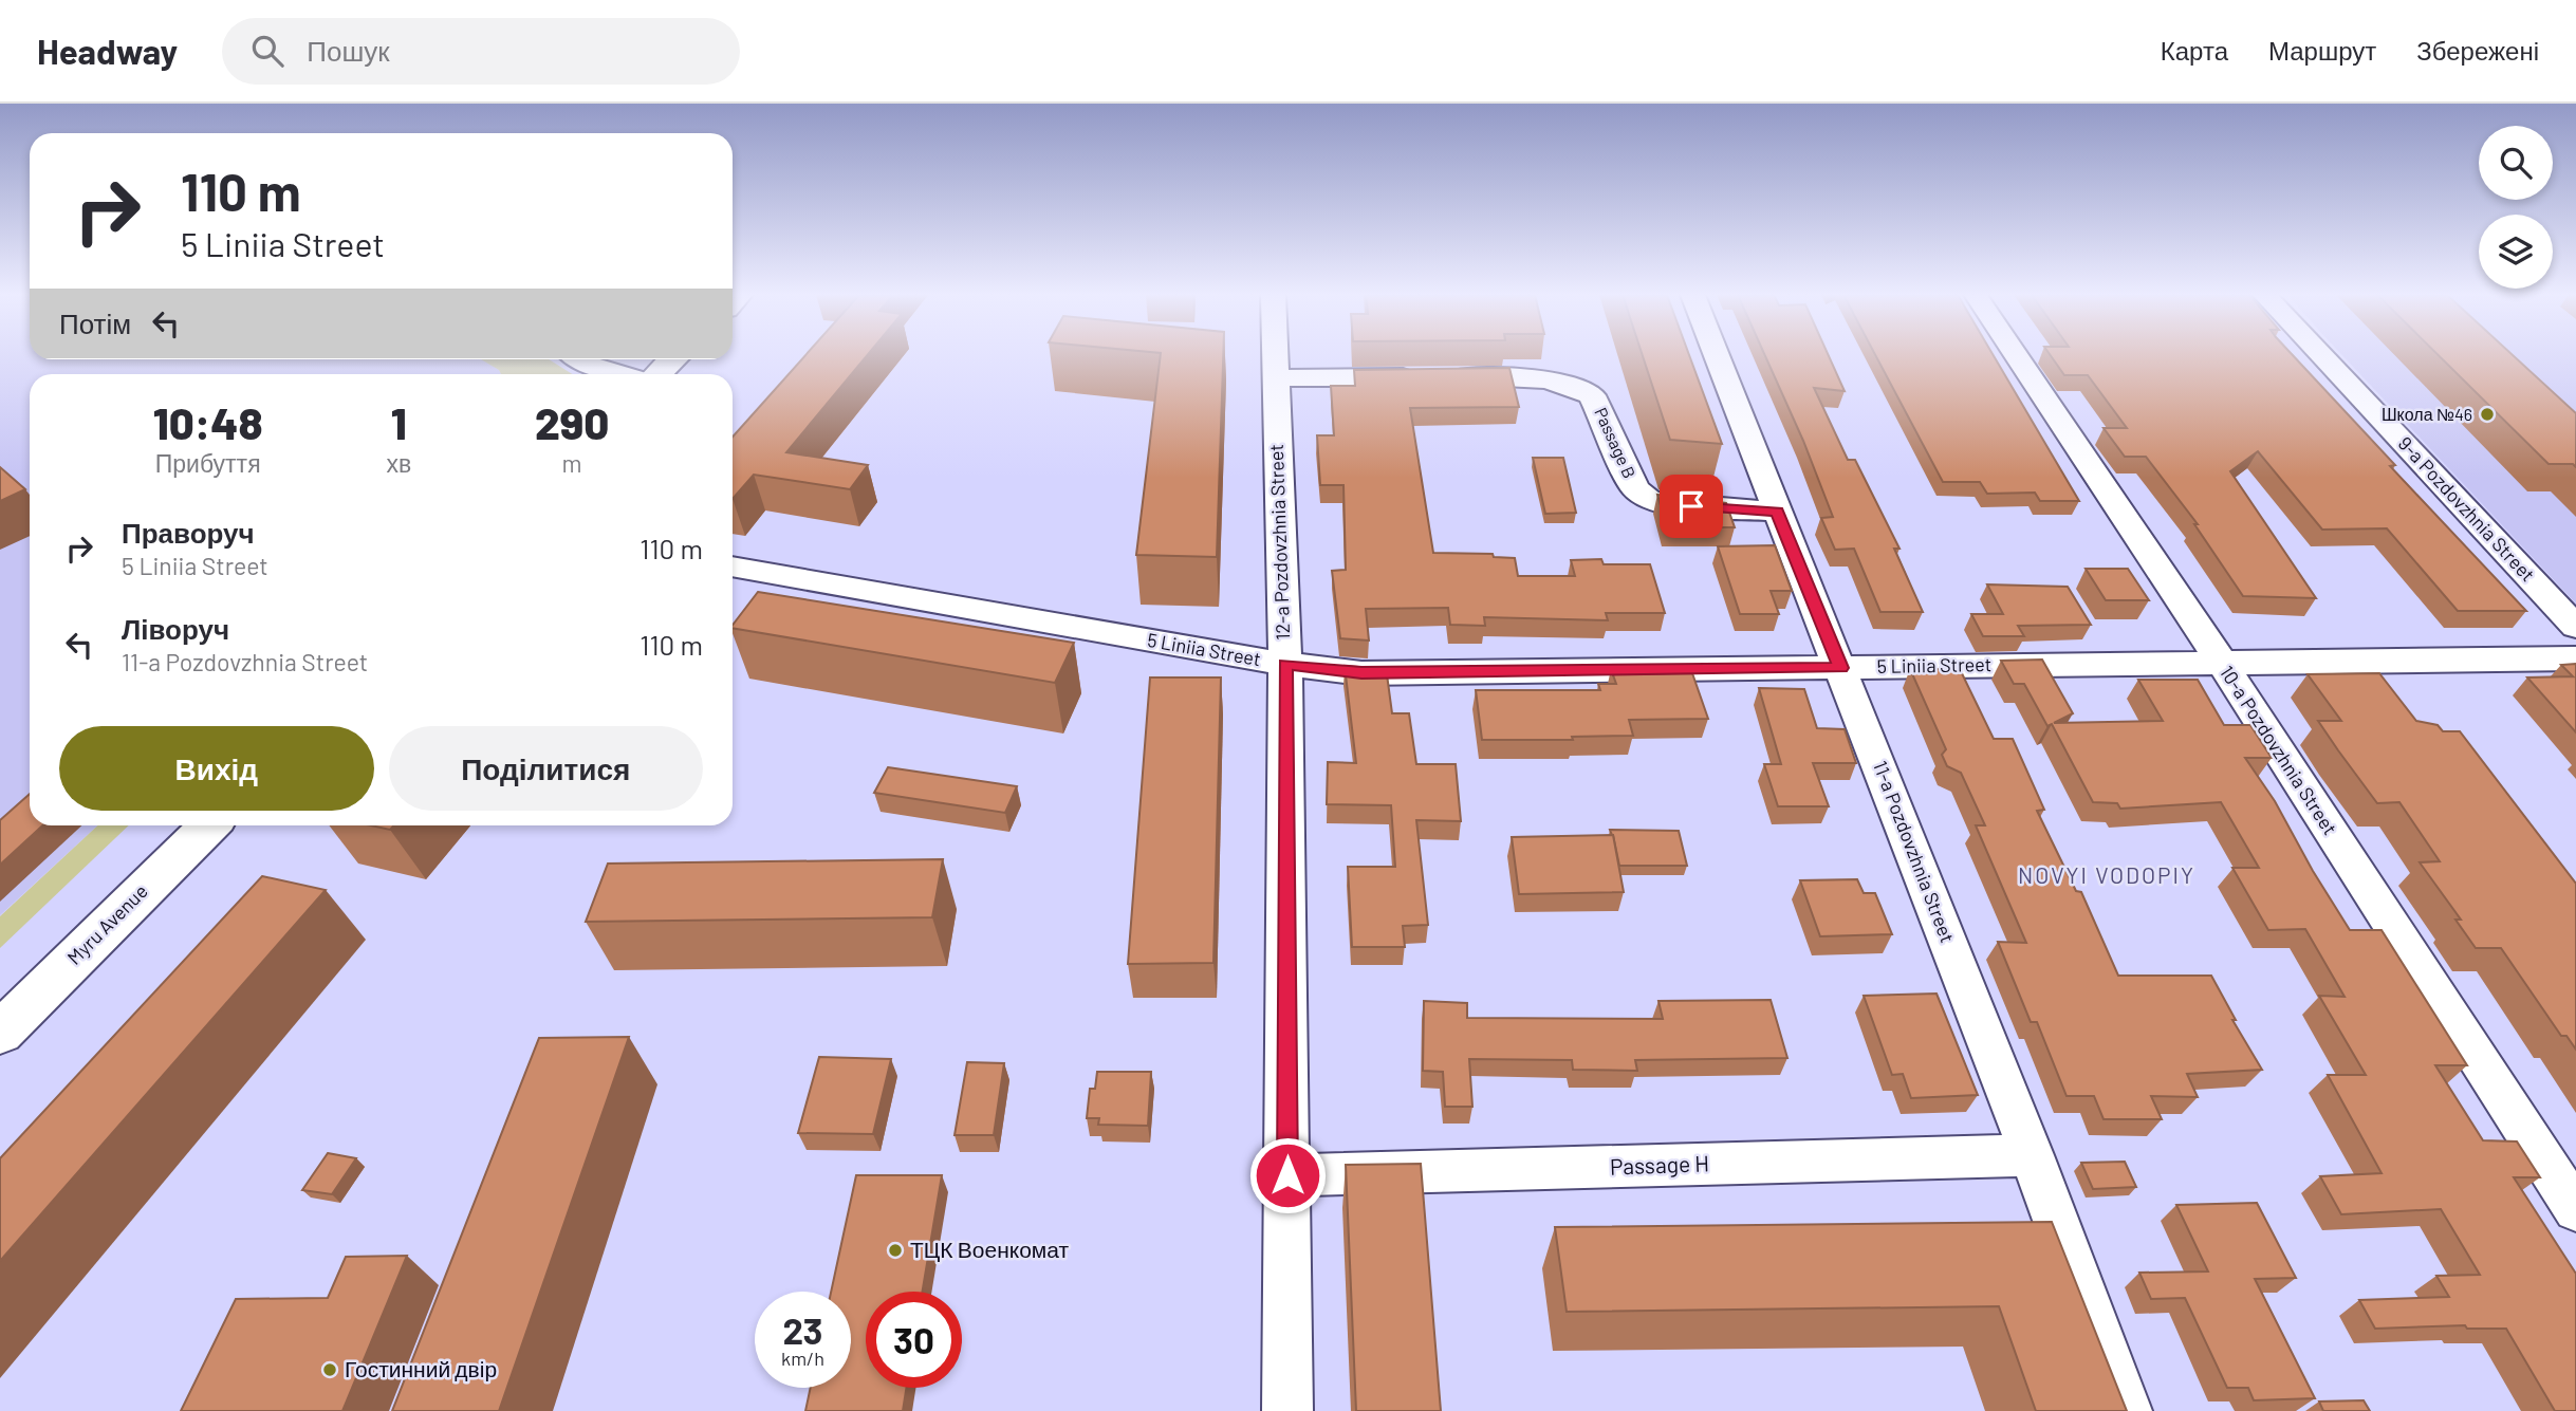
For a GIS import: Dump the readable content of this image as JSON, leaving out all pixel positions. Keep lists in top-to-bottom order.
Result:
{
  "streets": {
    "main road": ["Myru Avenue"],
    "street": [
      "Passage B",
      "9-a Pozdovzhnia Street",
      "12-a Pozdovzhnia Street",
      "5 Liniia Street",
      "10-a Pozdovzhnia Street",
      "11-a Pozdovzhnia Street",
      "Passage H"
    ]
  },
  "crossings": [
    ["Passage B", "12-a Pozdovzhnia Street"],
    ["Passage B", "11-a Pozdovzhnia Street"],
    ["12-a Pozdovzhnia Street", "5 Liniia Street"],
    ["12-a Pozdovzhnia Street", "Passage H"],
    ["5 Liniia Street", "10-a Pozdovzhnia Street"],
    ["5 Liniia Street", "11-a Pozdovzhnia Street"],
    ["11-a Pozdovzhnia Street", "Passage H"]
  ],
  "districts": ["NOVYI VODOPIY"],
  "places": ["Школа №46", "ТЦК Военкомат", "Гостинний двір"],
  "page": {
    "header": "Headway",
    "search": "Пошук",
    "nav": ["Карта", "Маршрут", "Збережені"],
    "turn": ["110 m", "5 Liniia Street"],
    "then": "Потім",
    "eta": [
      "10:48",
      "Прибуття",
      "1",
      "хв",
      "290",
      "m"
    ],
    "list": [
      {
        "name": "Праворуч",
        "note": "5 Liniia Street",
        "value": "110 m"
      },
      {
        "name": "Ліворуч",
        "note": "11-a Pozdovzhnia Street",
        "value": "110 m"
      }
    ],
    "buttons": ["Вихід", "Поділитися"],
    "speed": "23 km/h",
    "limit": "30"
  }
}
